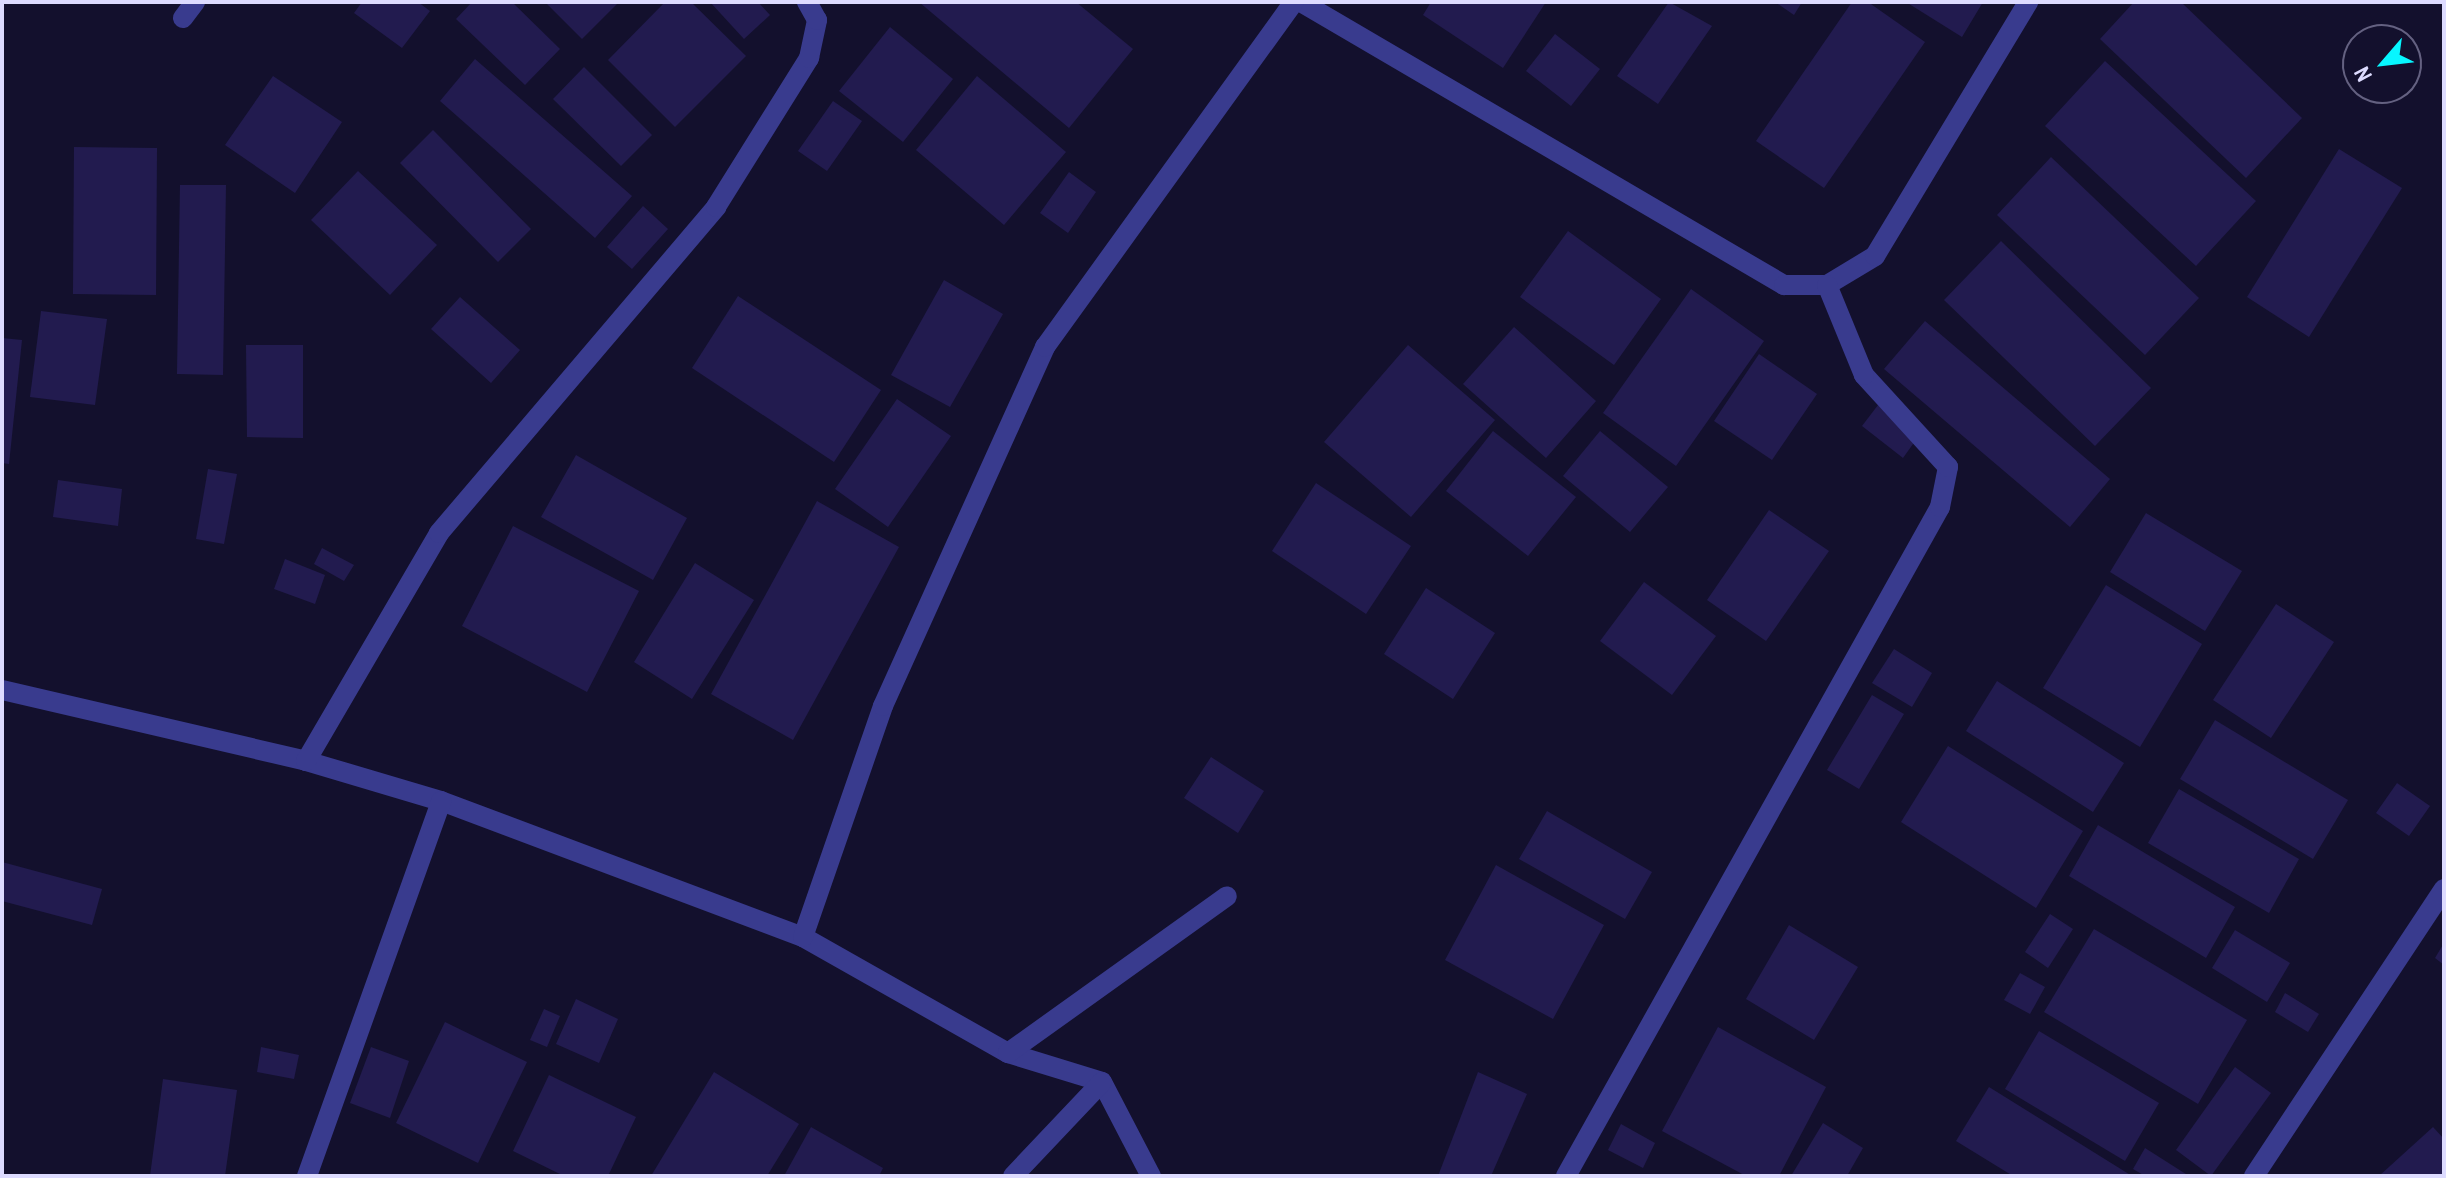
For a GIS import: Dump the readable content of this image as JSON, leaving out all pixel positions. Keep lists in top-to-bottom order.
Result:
{
  "north": "bottom left"
}
